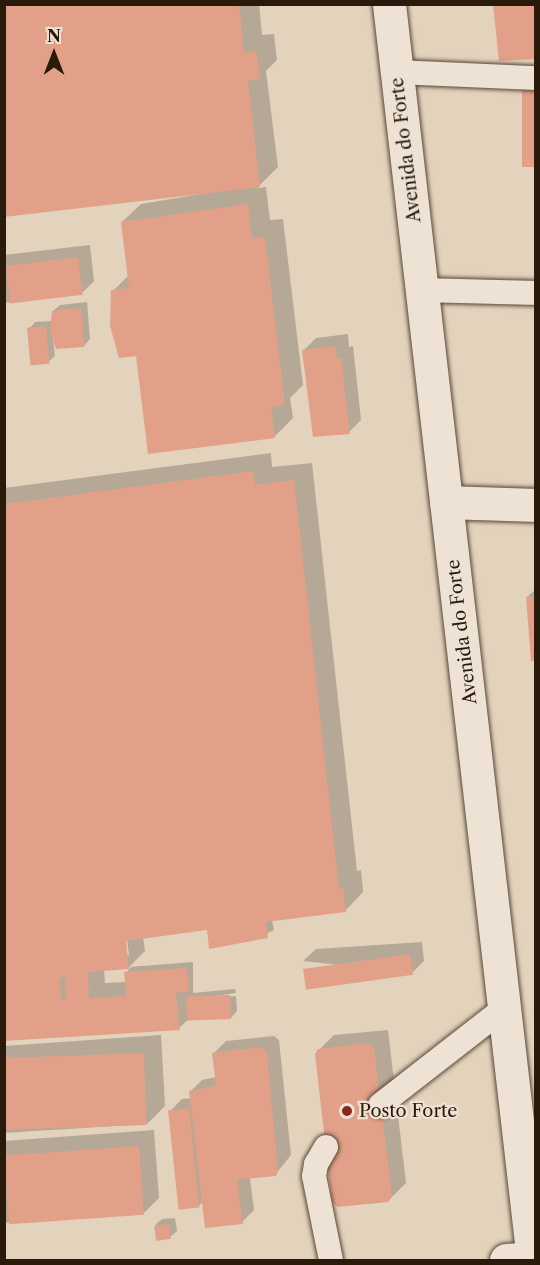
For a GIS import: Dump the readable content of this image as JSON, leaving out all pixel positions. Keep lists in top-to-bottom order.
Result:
{
  "streets": {
    "main road": ["Avenida do Forte"]
  },
  "places": ["Posto Forte"],
  "north": "top"
}
